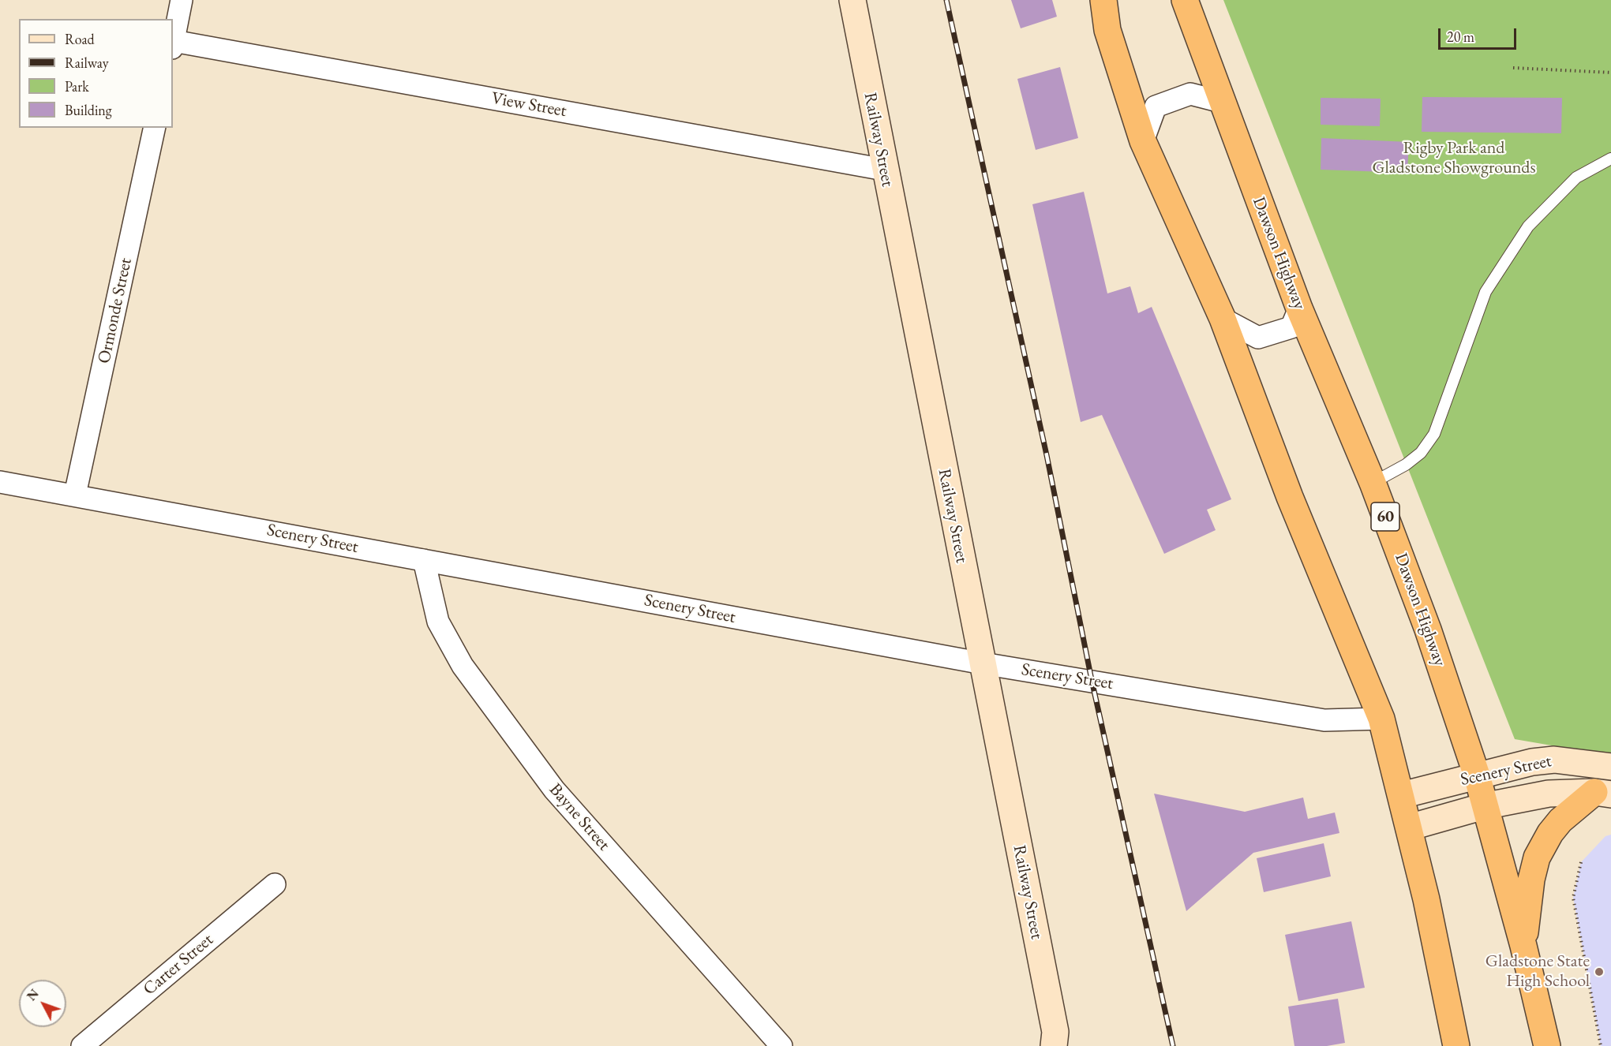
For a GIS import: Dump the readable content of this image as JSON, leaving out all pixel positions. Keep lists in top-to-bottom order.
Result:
{
  "streets": {
    "highway": ["Dawson Highway", "60"],
    "street": [
      "View Street",
      "Railway Street",
      "Ormonde Street",
      "Scenery Street",
      "Bayne Street",
      "Carter Street"
    ]
  },
  "crossings": [
    ["View Street", "Railway Street"],
    ["Railway Street", "Scenery Street"],
    ["Dawson Highway", "Scenery Street"],
    ["Ormonde Street", "Scenery Street"],
    ["Scenery Street", "Bayne Street"]
  ],
  "parks": ["Rigby Park and Gladstone Showgrounds"],
  "places": ["Gladstone State High School"],
  "legend": [
    "Road",
    "Railway",
    "Park",
    "Building"
  ],
  "scale_bar": "20 m",
  "north": "top left"
}
